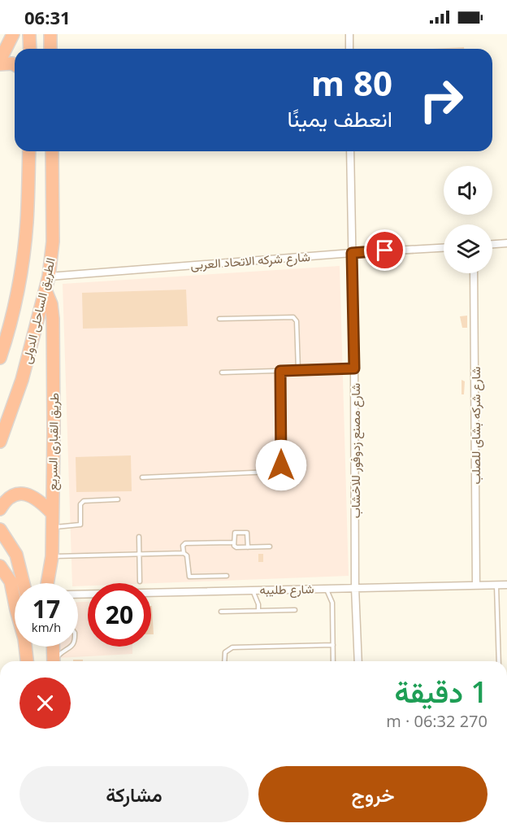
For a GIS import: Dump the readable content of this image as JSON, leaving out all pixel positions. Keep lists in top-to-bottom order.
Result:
{
  "streets": {
    "highway": ["الطريق الساحلى الدولى", "طريق القبارى السريع"],
    "street": [
      "شارع شركه الاتحاد العربى",
      "شارع شركه بشاى للصلب",
      "شارع مصنع زدوفور للاخشاب",
      "شارع طليبه"
    ]
  },
  "crossings": [
    ["شارع شركه الاتحاد العربى", "الطريق الساحلى الدولى"],
    ["شارع شركه الاتحاد العربى", "شارع مصنع زدوفور للاخشاب"],
    ["الطريق الساحلى الدولى", "طريق القبارى السريع"],
    ["شارع شركه بشاى للصلب", "شارع طليبه"],
    ["شارع مصنع زدوفور للاخشاب", "شارع طليبه"]
  ],
  "page": {
    "status": "06:31",
    "turn": ["80 m", "انعطف يمينًا"],
    "speed": "17 km/h",
    "limit": "20",
    "heading": ["1 دقيقة", "270 m · 06:32"],
    "buttons": ["خروج", "مشاركة"]
  }
}
